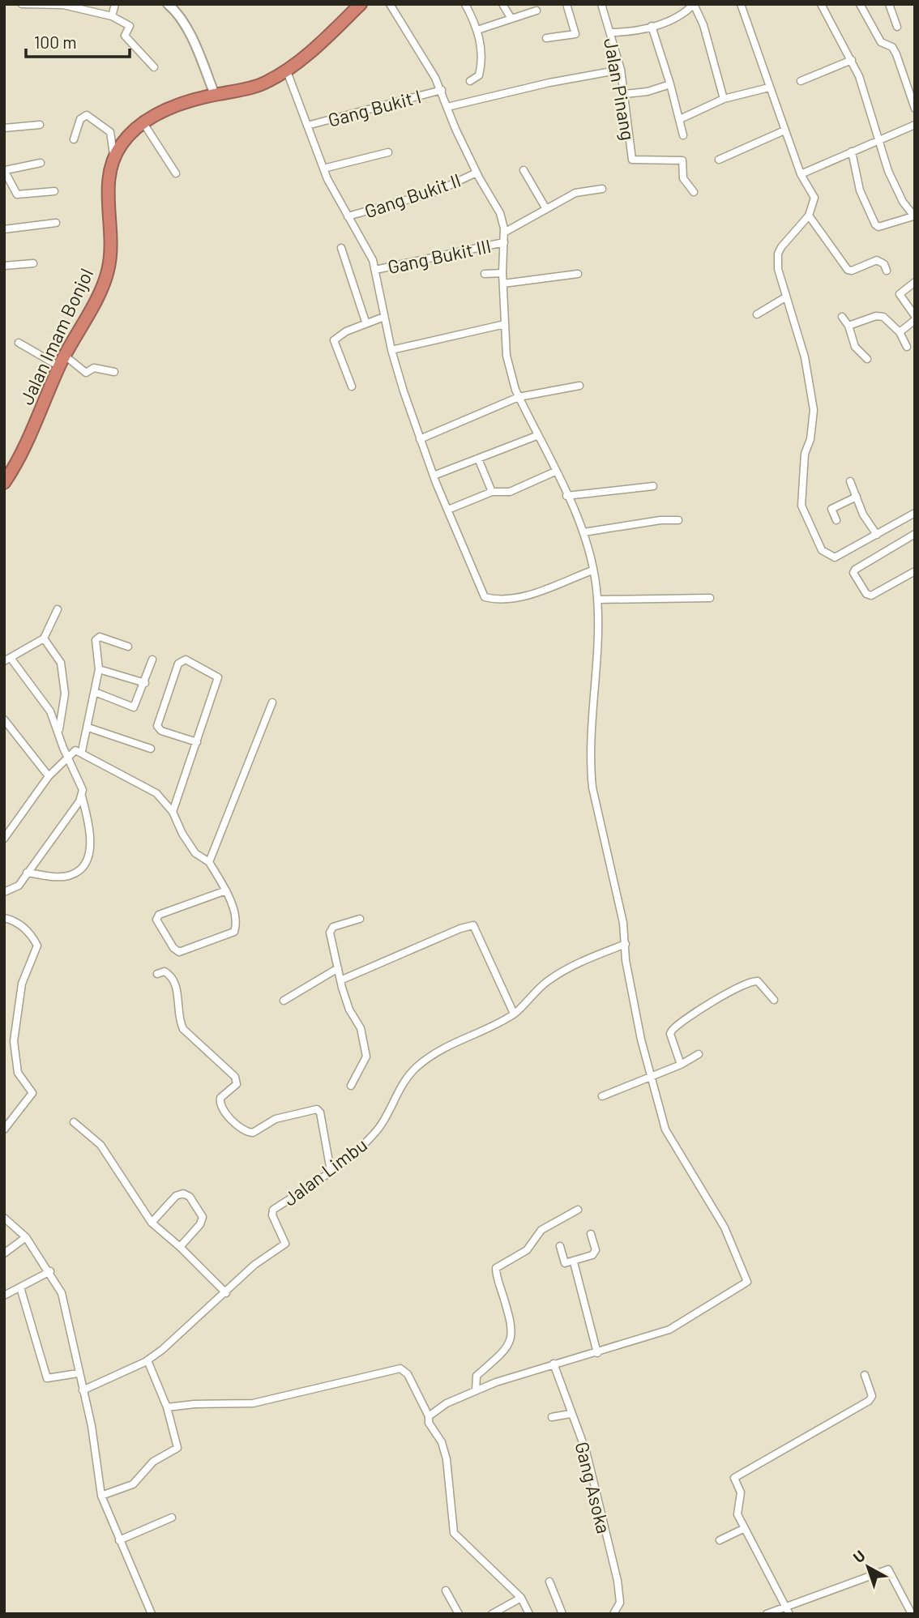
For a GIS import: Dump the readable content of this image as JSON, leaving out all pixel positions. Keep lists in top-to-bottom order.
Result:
{
  "streets": {
    "highway": ["Jalan Imam Bonjol"],
    "street": [
      "Jalan Pinang",
      "Gang Bukit I",
      "Gang Bukit II",
      "Gang Bukit III",
      "Jalan Limbu",
      "Gang Asoka"
    ]
  },
  "scale_bar": "100 m",
  "north": "top left"
}
